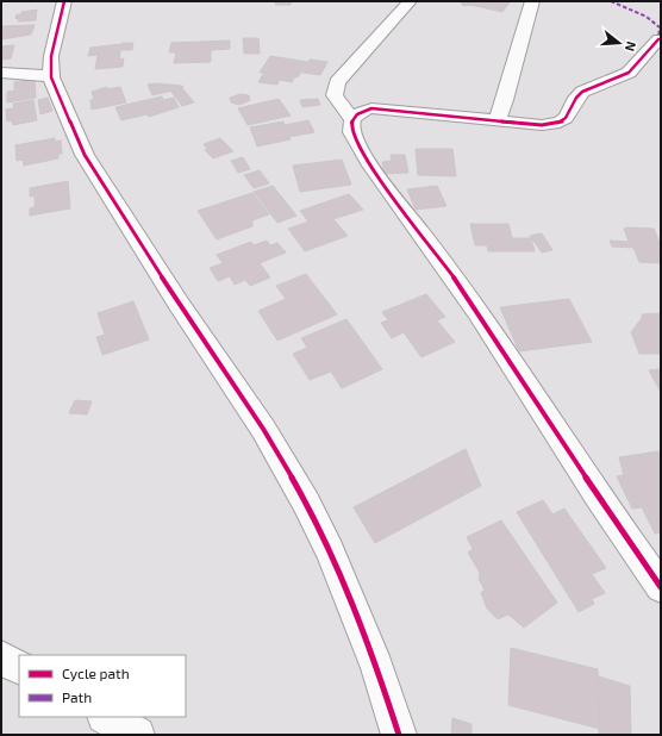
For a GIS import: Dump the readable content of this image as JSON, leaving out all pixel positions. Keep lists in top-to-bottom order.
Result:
{
  "legend": ["Cycle path", "Path"],
  "north": "right"
}
